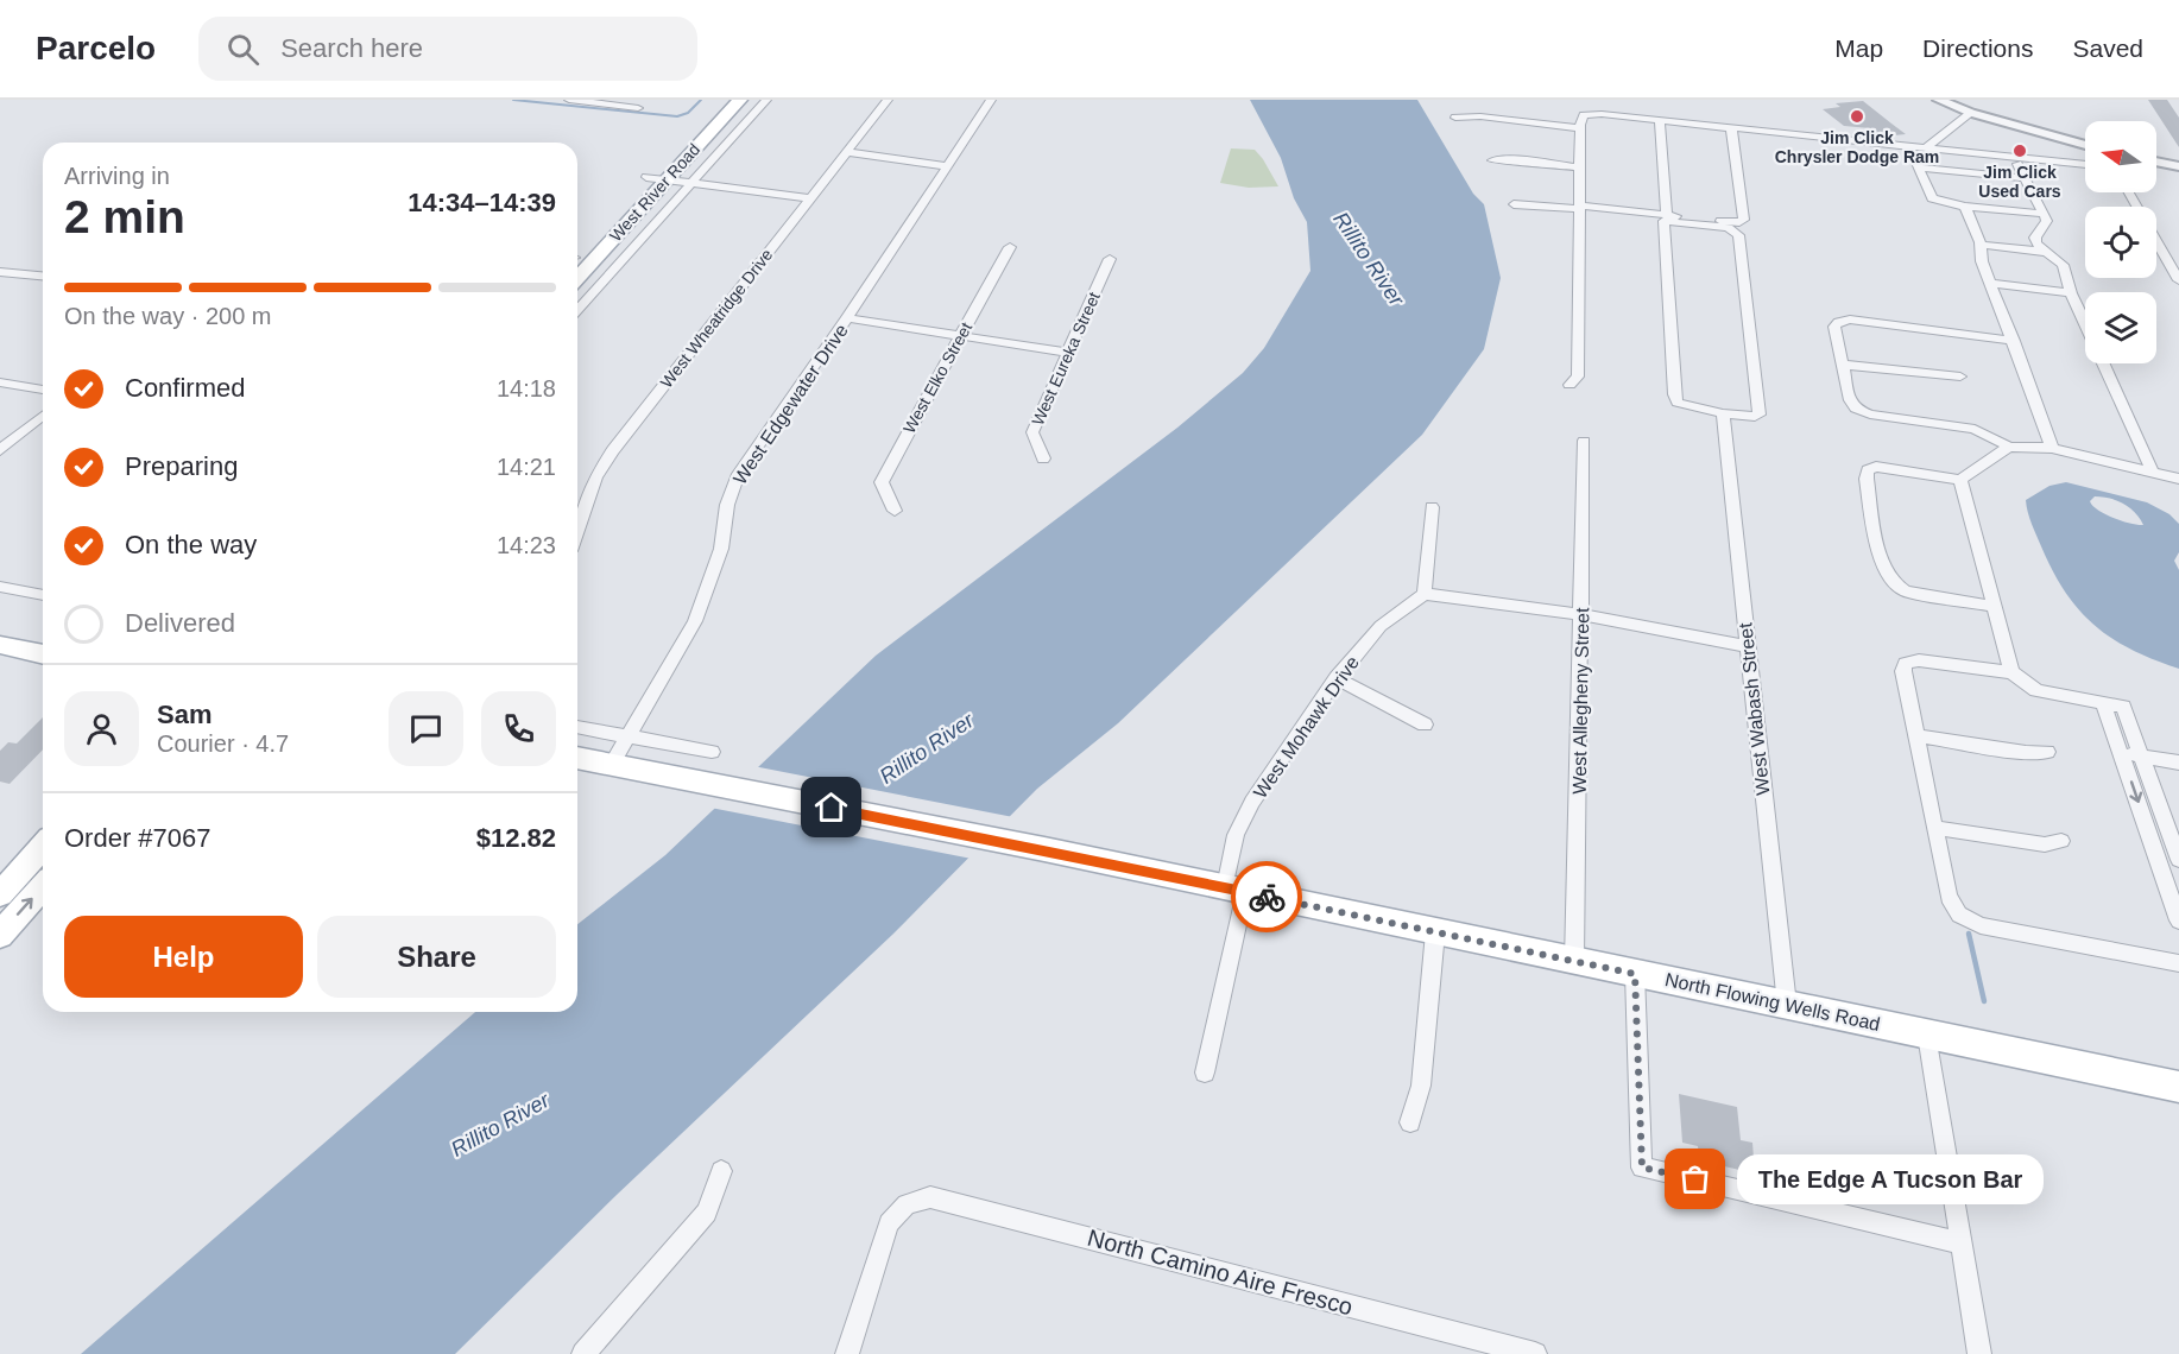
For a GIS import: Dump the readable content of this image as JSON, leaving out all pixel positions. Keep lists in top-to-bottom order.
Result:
{
  "streets": {
    "main road": ["West River Road", "North Flowing Wells Road"],
    "street": [
      "West Wheatridge Drive",
      "West Eureka Street",
      "West Elko Street",
      "West Edgewater Drive",
      "West Allegheny Street",
      "West Wabash Street",
      "West Mohawk Drive",
      "North Camino Aire Fresco"
    ]
  },
  "crossings": [
    ["West Edgewater Drive", "North Flowing Wells Road"],
    ["West Allegheny Street", "North Flowing Wells Road"],
    ["West Wabash Street", "North Flowing Wells Road"],
    ["West Mohawk Drive", "North Flowing Wells Road"]
  ],
  "water": ["Rillito River"],
  "places": ["Jim Click Chrysler Dodge Ram", "Jim Click Used Cars", "The Edge A Tucson Bar"],
  "north": "left",
  "page": {
    "header": "Parcelo",
    "search": "Search here",
    "nav": ["Map", "Directions", "Saved"],
    "heading": ["2 min", "Arriving in", "14:34–14:39"],
    "panel": [
      "Sam",
      "Courier · 4.7",
      "Order #7067",
      "$12.82"
    ],
    "bar": "On the way · 200 m",
    "list": [
      ["Confirmed", "14:18"],
      ["Preparing", "14:21"],
      ["On the way", "14:23"],
      "Delivered"
    ],
    "buttons": ["Help", "Share"],
    "bubble": "The Edge A Tucson Bar"
  }
}
